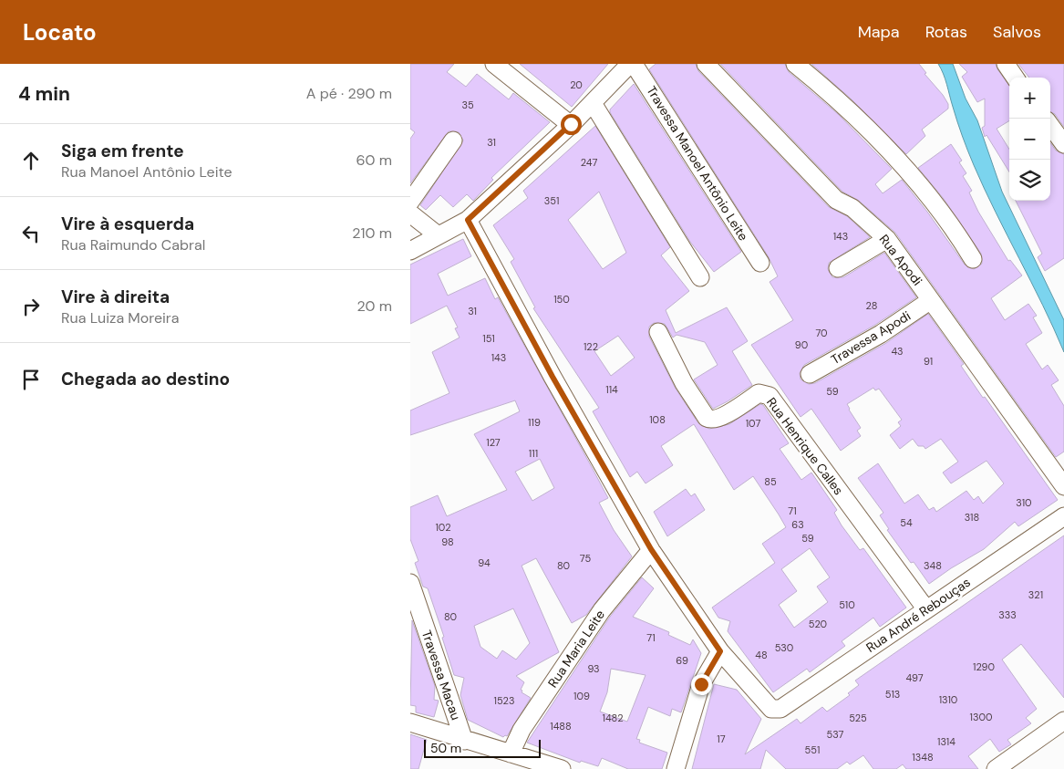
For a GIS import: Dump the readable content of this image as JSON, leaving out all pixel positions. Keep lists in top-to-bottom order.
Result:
{
  "streets": {
    "street": [
      "Travessa Manoel Antônio Leite",
      "Rua Apodi",
      "Travessa Apodi",
      "Rua Henrique Calles",
      "Rua André Rebouças",
      "Rua Maria Leite",
      "Travessa Macau"
    ]
  },
  "crossings": [
    ["Rua Apodi", "Travessa Apodi"],
    ["Rua Henrique Calles", "Rua André Rebouças"]
  ],
  "house_numbers": [
    "20",
    "35",
    "31",
    "247",
    "351",
    "143",
    "150",
    "28",
    "31",
    "70",
    "151",
    "90",
    "122",
    "43",
    "143",
    "91",
    "114",
    "59",
    "108",
    "119",
    "107",
    "127",
    "111",
    "85",
    "310",
    "71",
    "318",
    "54",
    "63",
    "102",
    "59",
    "98",
    "75",
    "94",
    "80",
    "348",
    "321",
    "510",
    "333",
    "80",
    "520",
    "71",
    "530",
    "48",
    "69",
    "1290",
    "93",
    "497",
    "513",
    "109",
    "1310",
    "1523",
    "1300",
    "1482",
    "525",
    "1488",
    "537",
    "17",
    "1314",
    "551",
    "1348"
  ],
  "scale_bar": "50 m",
  "page": {
    "header": "Locato",
    "nav": ["Mapa", "Rotas", "Salvos"],
    "heading": ["4 min", "A pé · 290 m"],
    "map_buttons": ["+", "−"],
    "list": [
      ["Siga em frente", "Rua Manoel Antônio Leite", "60 m"],
      ["Vire à esquerda", "Rua Raimundo Cabral", "210 m"],
      ["Vire à direita", "Rua Luiza Moreira", "20 m"],
      "Chegada ao destino"
    ],
    "scale": "50 m"
  }
}
